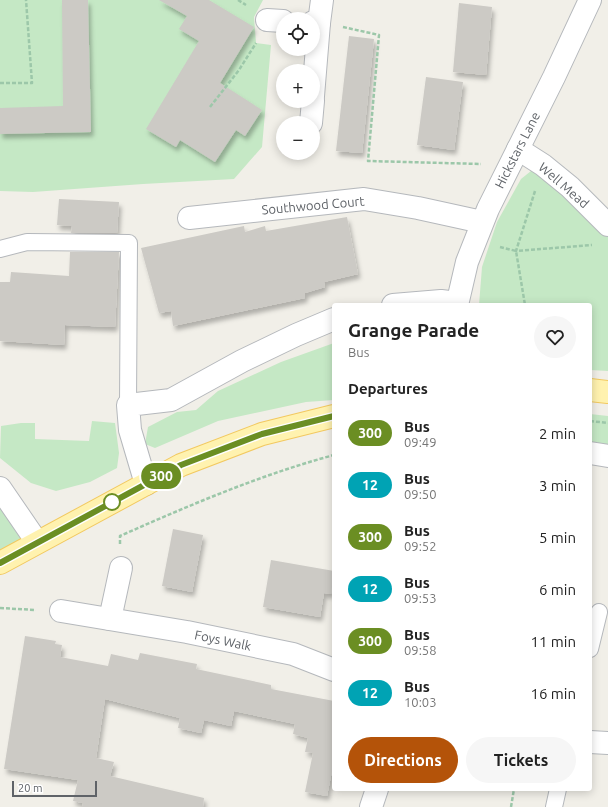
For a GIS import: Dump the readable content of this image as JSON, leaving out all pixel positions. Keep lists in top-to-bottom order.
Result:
{
  "streets": {
    "street": [
      "Hickstars Lane",
      "Well Mead",
      "Southwood Court",
      "Foys Walk"
    ]
  },
  "crossings": [
    ["Hickstars Lane", "Well Mead"],
    ["Hickstars Lane", "Southwood Court"]
  ],
  "lines": ["bus line 300"],
  "scale_bar": "20 m",
  "page": {
    "on_map": "300",
    "map_buttons": ["+", "−"],
    "heading": [
      ["Grange Parade", "Bus"],
      "Departures"
    ],
    "list": [
      {
        "mark": "300",
        "name": "Bus",
        "note": "09:49",
        "value": "2 min"
      },
      {
        "mark": "12",
        "name": "Bus",
        "note": "09:50",
        "value": "3 min"
      },
      {
        "mark": "300",
        "name": "Bus",
        "note": "09:52",
        "value": "5 min"
      },
      {
        "mark": "12",
        "name": "Bus",
        "note": "09:53",
        "value": "6 min"
      },
      {
        "mark": "300",
        "name": "Bus",
        "note": "09:58",
        "value": "11 min"
      },
      {
        "mark": "12",
        "name": "Bus",
        "note": "10:03",
        "value": "16 min"
      }
    ],
    "buttons": ["Directions", "Tickets"],
    "scale": "20 m"
  }
}
